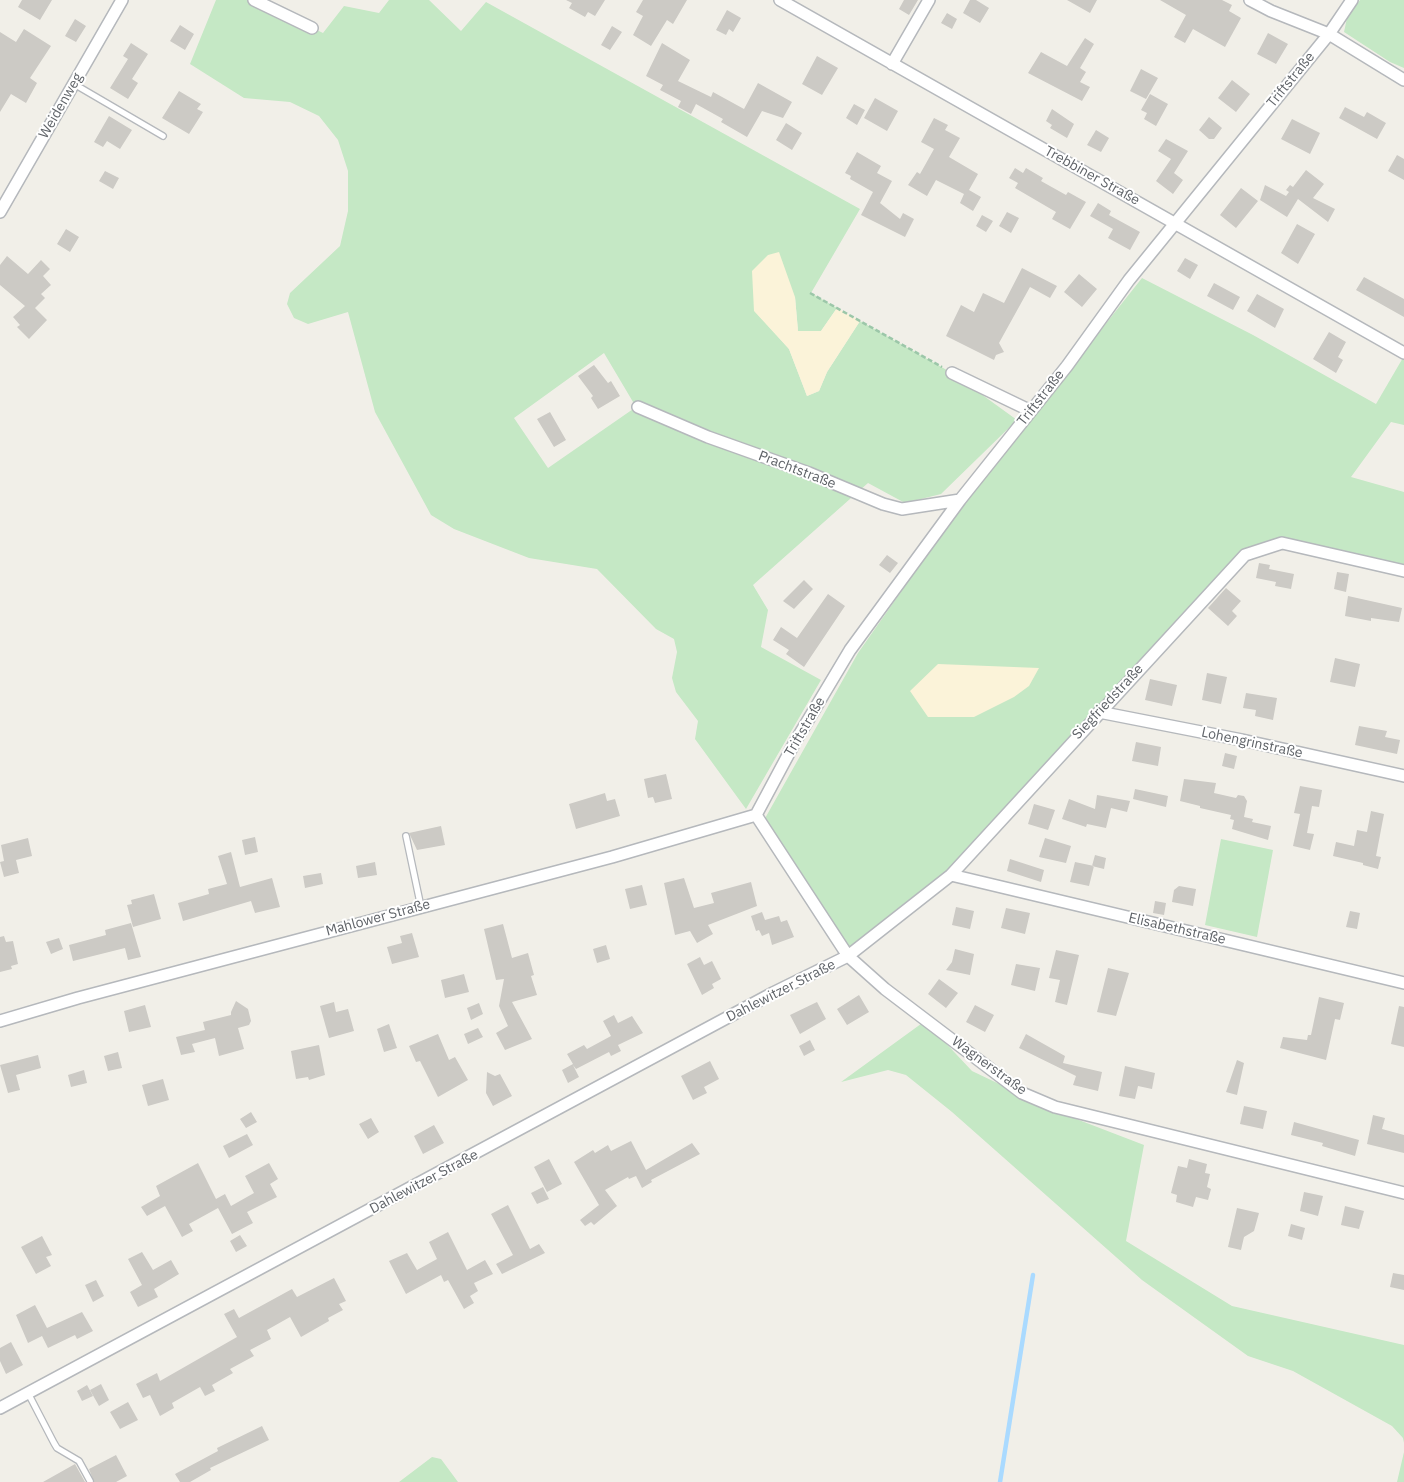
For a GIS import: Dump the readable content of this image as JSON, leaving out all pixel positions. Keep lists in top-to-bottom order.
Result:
{
  "streets": {
    "street": [
      "Triftstraße",
      "Weidenweg",
      "Trebbiner Straße",
      "Prachtstraße",
      "Siegfriedstraße",
      "Lohengrinstraße",
      "Mahlower Straße",
      "Elisabethstraße",
      "Dahlewitzer Straße",
      "Wagnerstraße"
    ]
  },
  "crossings": [
    ["Triftstraße", "Trebbiner Straße"],
    ["Triftstraße", "Prachtstraße"],
    ["Triftstraße", "Mahlower Straße"],
    ["Triftstraße", "Wagnerstraße"],
    ["Siegfriedstraße", "Lohengrinstraße"],
    ["Siegfriedstraße", "Elisabethstraße"],
    ["Siegfriedstraße", "Dahlewitzer Straße"],
    ["Siegfriedstraße", "Wagnerstraße"],
    ["Mahlower Straße", "Wagnerstraße"],
    ["Dahlewitzer Straße", "Wagnerstraße"]
  ]
}
